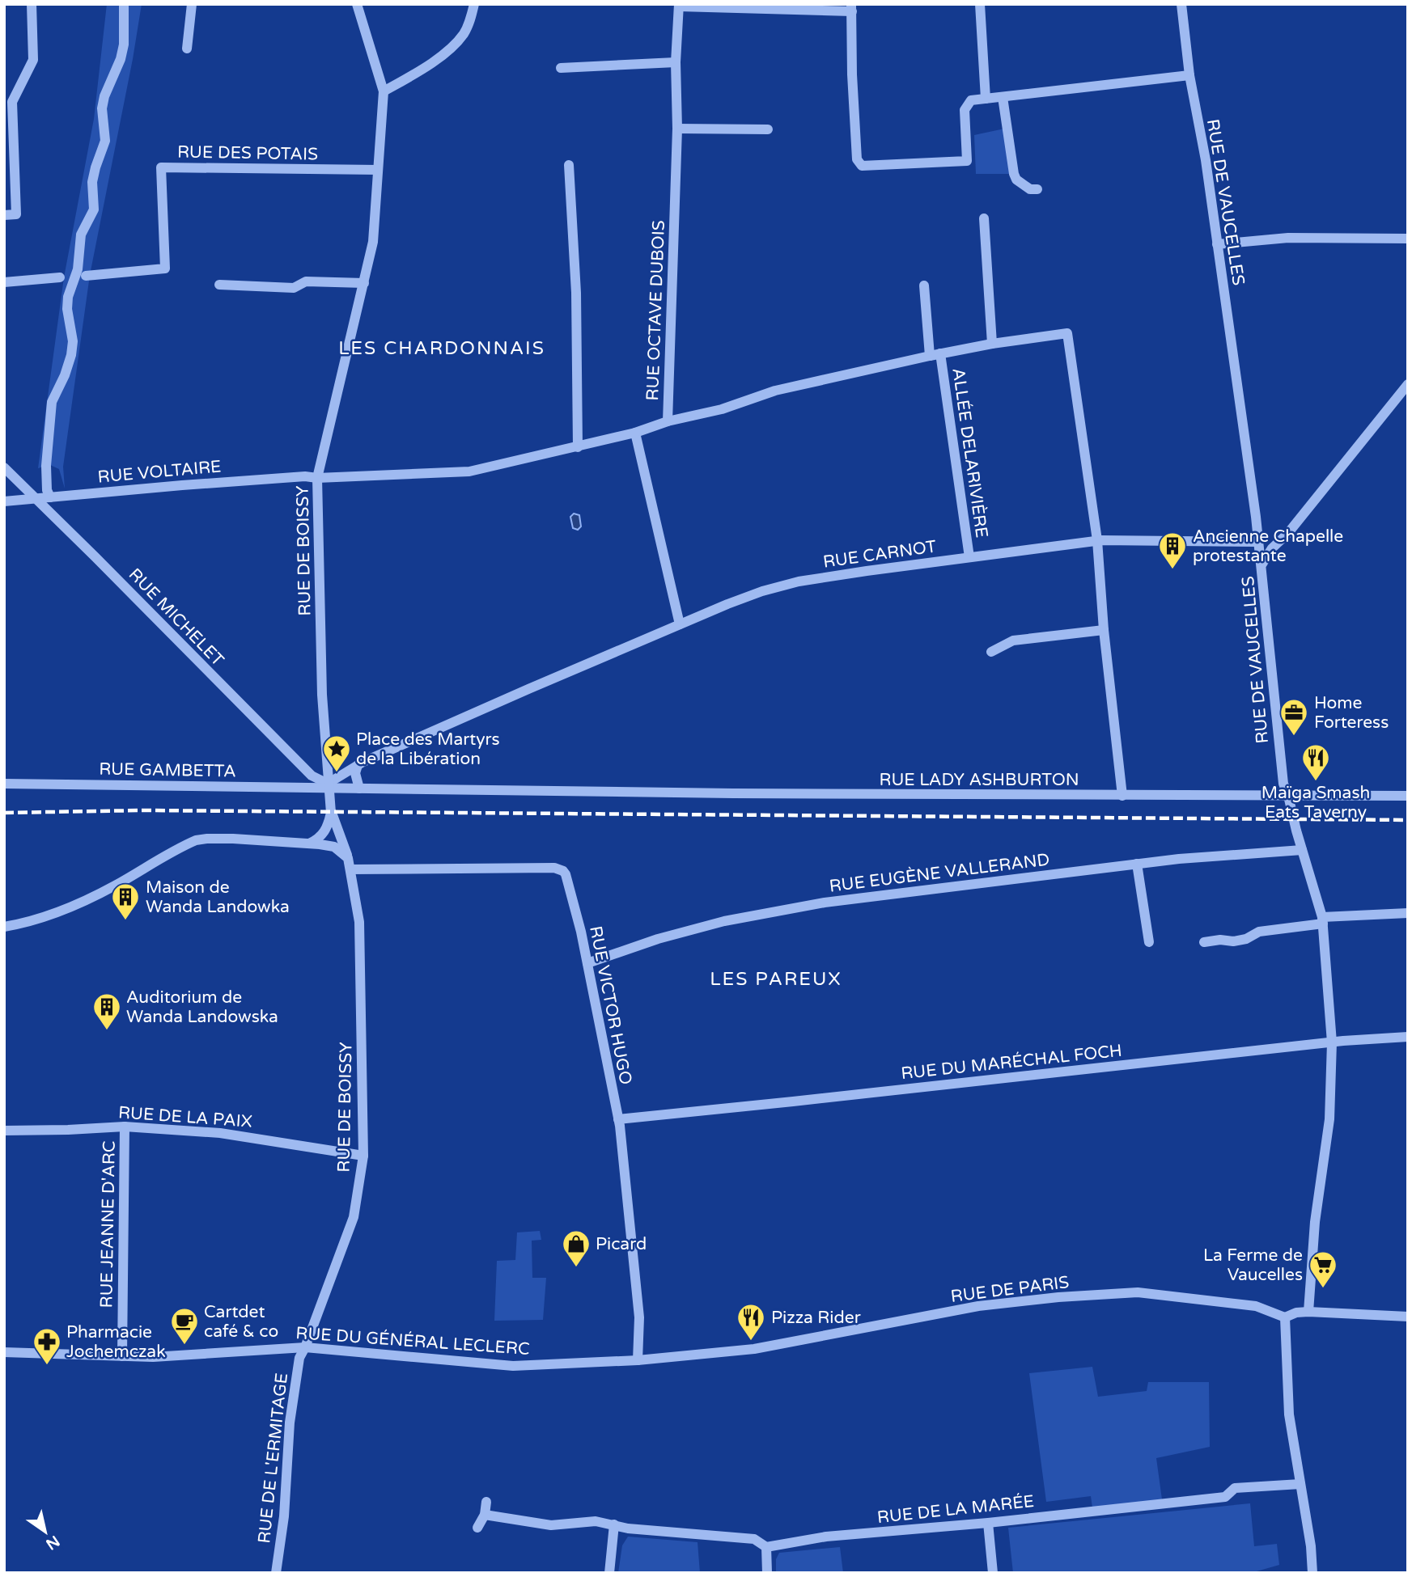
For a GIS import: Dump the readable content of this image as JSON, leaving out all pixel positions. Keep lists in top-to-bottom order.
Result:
{
  "streets": {
    "street": [
      "RUE DES POTAIS",
      "RUE DE VAUCELLES",
      "RUE OCTAVE DUBOIS",
      "ALLÉE DELARIVIÈRE",
      "RUE VOLTAIRE",
      "RUE DE BOISSY",
      "RUE CARNOT",
      "RUE MICHELET",
      "RUE GAMBETTA",
      "RUE LADY ASHBURTON",
      "RUE EUGÈNE VALLERAND",
      "RUE VICTOR HUGO",
      "RUE DU MARÉCHAL FOCH",
      "RUE DE LA PAIX",
      "RUE JEANNE D'ARC",
      "RUE DE PARIS",
      "RUE DU GÉNÉRAL LECLERC",
      "RUE DE L'ERMITAGE",
      "RUE DE LA MARÉE"
    ]
  },
  "crossings": [
    ["RUE DES POTAIS", "RUE DE BOISSY"],
    ["RUE DE VAUCELLES", "RUE CARNOT"],
    ["RUE DE VAUCELLES", "RUE LADY ASHBURTON"],
    ["RUE DE VAUCELLES", "RUE EUGÈNE VALLERAND"],
    ["RUE DE VAUCELLES", "RUE DU MARÉCHAL FOCH"],
    ["RUE OCTAVE DUBOIS", "RUE VOLTAIRE"],
    ["ALLÉE DELARIVIÈRE", "RUE CARNOT"],
    ["RUE VOLTAIRE", "RUE DE BOISSY"],
    ["RUE VOLTAIRE", "RUE MICHELET"],
    ["RUE DE BOISSY", "RUE MICHELET"],
    ["RUE DE BOISSY", "RUE GAMBETTA"],
    ["RUE DE BOISSY", "RUE VICTOR HUGO"],
    ["RUE DE BOISSY", "RUE DE LA PAIX"],
    ["RUE DE BOISSY", "RUE DU GÉNÉRAL LECLERC"],
    ["RUE DE BOISSY", "RUE DE L'ERMITAGE"],
    ["RUE MICHELET", "RUE GAMBETTA"],
    ["RUE EUGÈNE VALLERAND", "RUE VICTOR HUGO"],
    ["RUE VICTOR HUGO", "RUE DU MARÉCHAL FOCH"],
    ["RUE VICTOR HUGO", "RUE DE PARIS"],
    ["RUE DE LA PAIX", "RUE JEANNE D'ARC"],
    ["RUE JEANNE D'ARC", "RUE DU GÉNÉRAL LECLERC"],
    ["RUE DE PARIS", "RUE DU GÉNÉRAL LECLERC"],
    ["RUE DU GÉNÉRAL LECLERC", "RUE DE L'ERMITAGE"]
  ],
  "districts": ["LES CHARDONNAIS", "LES PAREUX"],
  "places": {
    "building": ["Ancienne Chapelle protestante", "Maison de Wanda Landowka", "Auditorium de Wanda Landowska"],
    "office": ["Home Forteress"],
    "place": ["Place des Martyrs de la Libération"],
    "restaurant": ["Maïga Smash Eats Taverny", "Pizza Rider"],
    "shop": ["Picard"],
    "supermarket": ["La Ferme de Vaucelles"],
    "cafe": ["Cartdet café & co"],
    "pharmacy": ["Pharmacie Jochemczak"]
  },
  "north": "bottom right"
}
